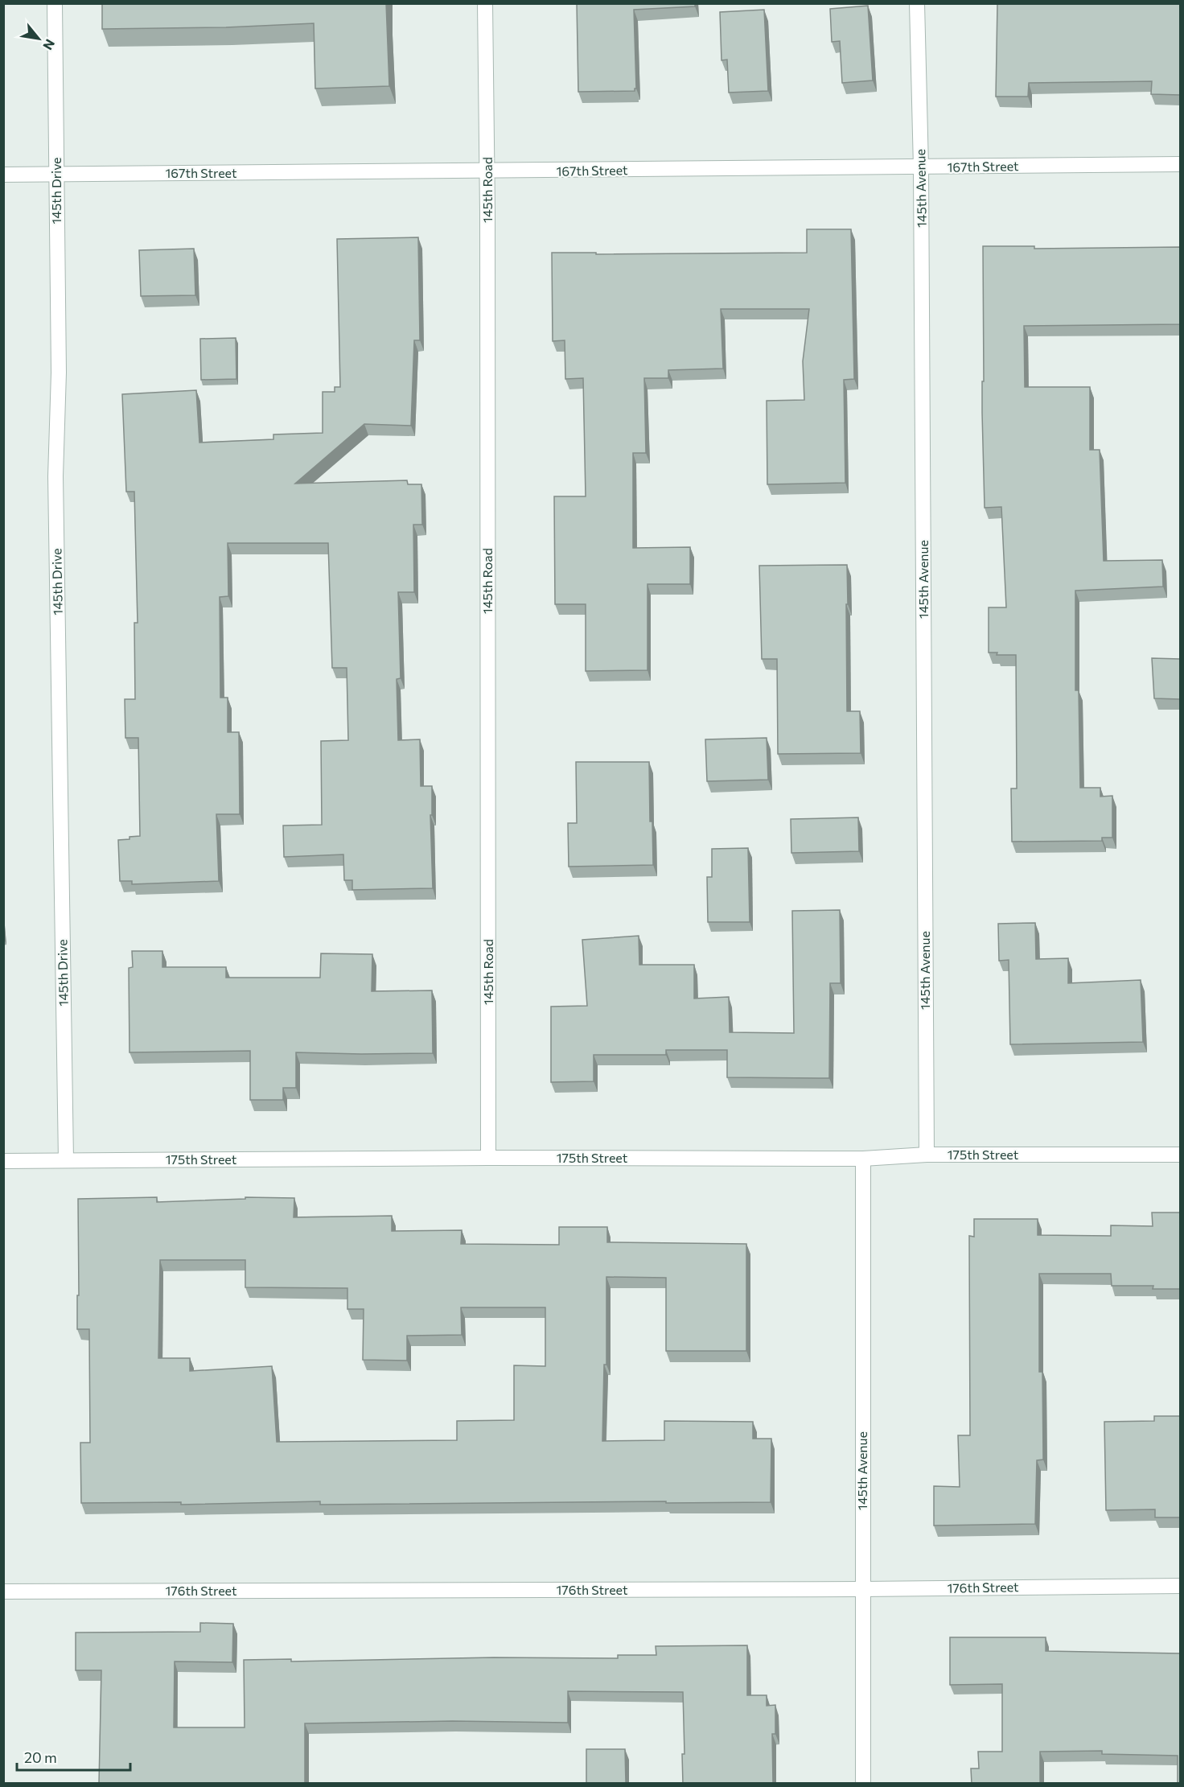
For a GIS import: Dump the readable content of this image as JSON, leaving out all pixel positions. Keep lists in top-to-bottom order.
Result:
{
  "streets": {
    "street": [
      "167th Street",
      "145th Avenue",
      "145th Road",
      "145th Drive",
      "175th Street",
      "176th Street"
    ]
  },
  "crossings": [
    ["167th Street", "145th Avenue"],
    ["167th Street", "145th Road"],
    ["167th Street", "145th Drive"],
    ["145th Avenue", "175th Street"],
    ["145th Avenue", "176th Street"],
    ["145th Road", "175th Street"],
    ["145th Drive", "175th Street"]
  ],
  "scale_bar": "20 m",
  "north": "bottom right"
}
